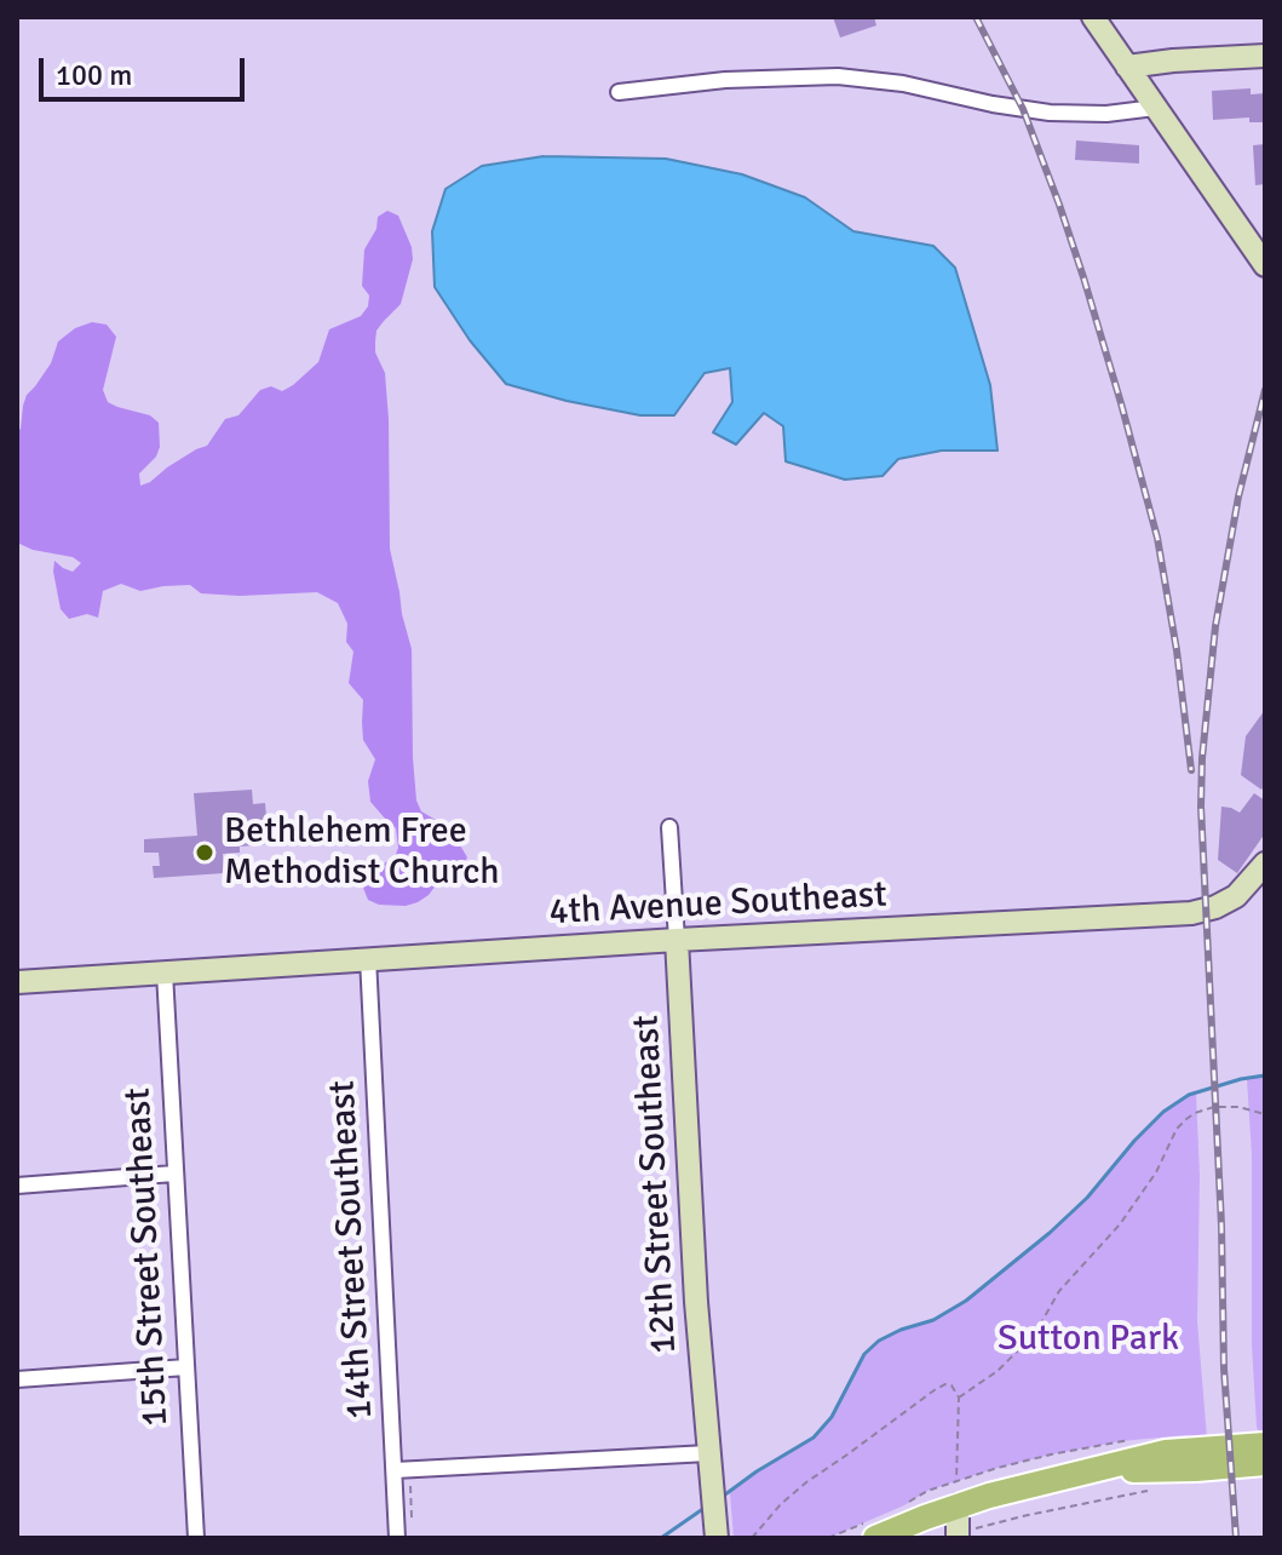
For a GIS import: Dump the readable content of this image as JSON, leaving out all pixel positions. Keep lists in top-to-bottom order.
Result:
{
  "streets": {
    "street": [
      "4th Avenue Southeast",
      "12th Street Southeast",
      "14th Street Southeast",
      "15th Street Southeast"
    ]
  },
  "crossings": [
    ["4th Avenue Southeast", "12th Street Southeast"],
    ["4th Avenue Southeast", "14th Street Southeast"],
    ["4th Avenue Southeast", "15th Street Southeast"]
  ],
  "parks": ["Sutton Park"],
  "places": ["Bethlehem Free Methodist Church"],
  "scale_bar": "100 m"
}
